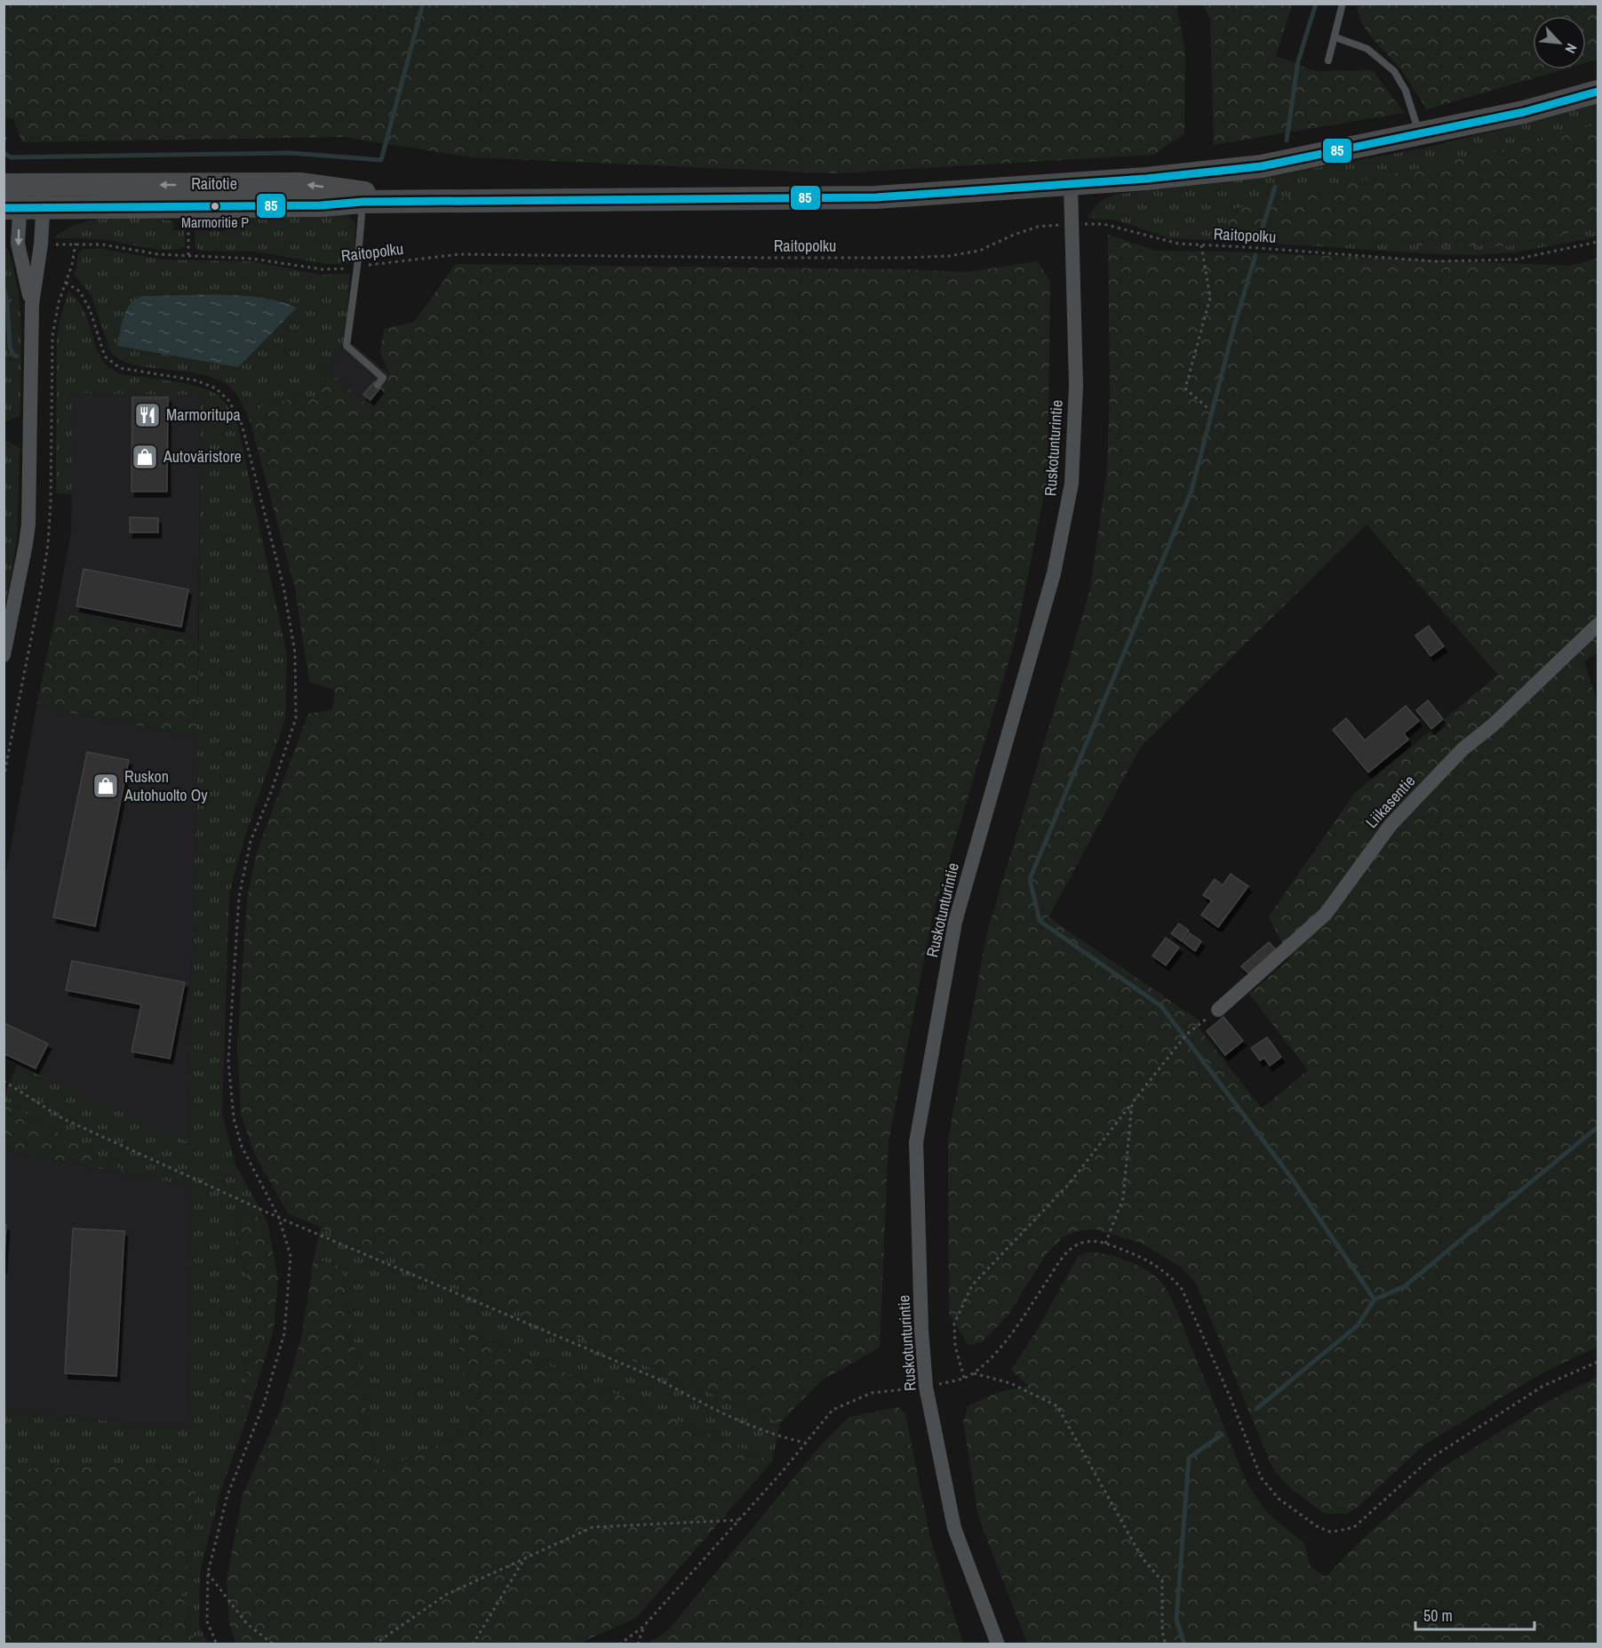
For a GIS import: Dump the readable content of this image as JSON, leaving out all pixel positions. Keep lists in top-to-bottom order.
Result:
{
  "streets": {
    "main road": ["Raitotie"],
    "street": ["Ruskotunturintie", "Liikasentie"],
    "path": ["Raitopolku"]
  },
  "crossings": [
    ["Raitotie", "Ruskotunturintie"],
    ["Raitopolku", "Ruskotunturintie"]
  ],
  "places": {
    "other": ["Marmoritie P"],
    "restaurant": ["Marmoritupa"],
    "shop": ["Autoväristore", "Ruskon Autohuolto Oy"]
  },
  "lines": ["transit line 85"],
  "scale_bar": "50 m",
  "north": "bottom right"
}
